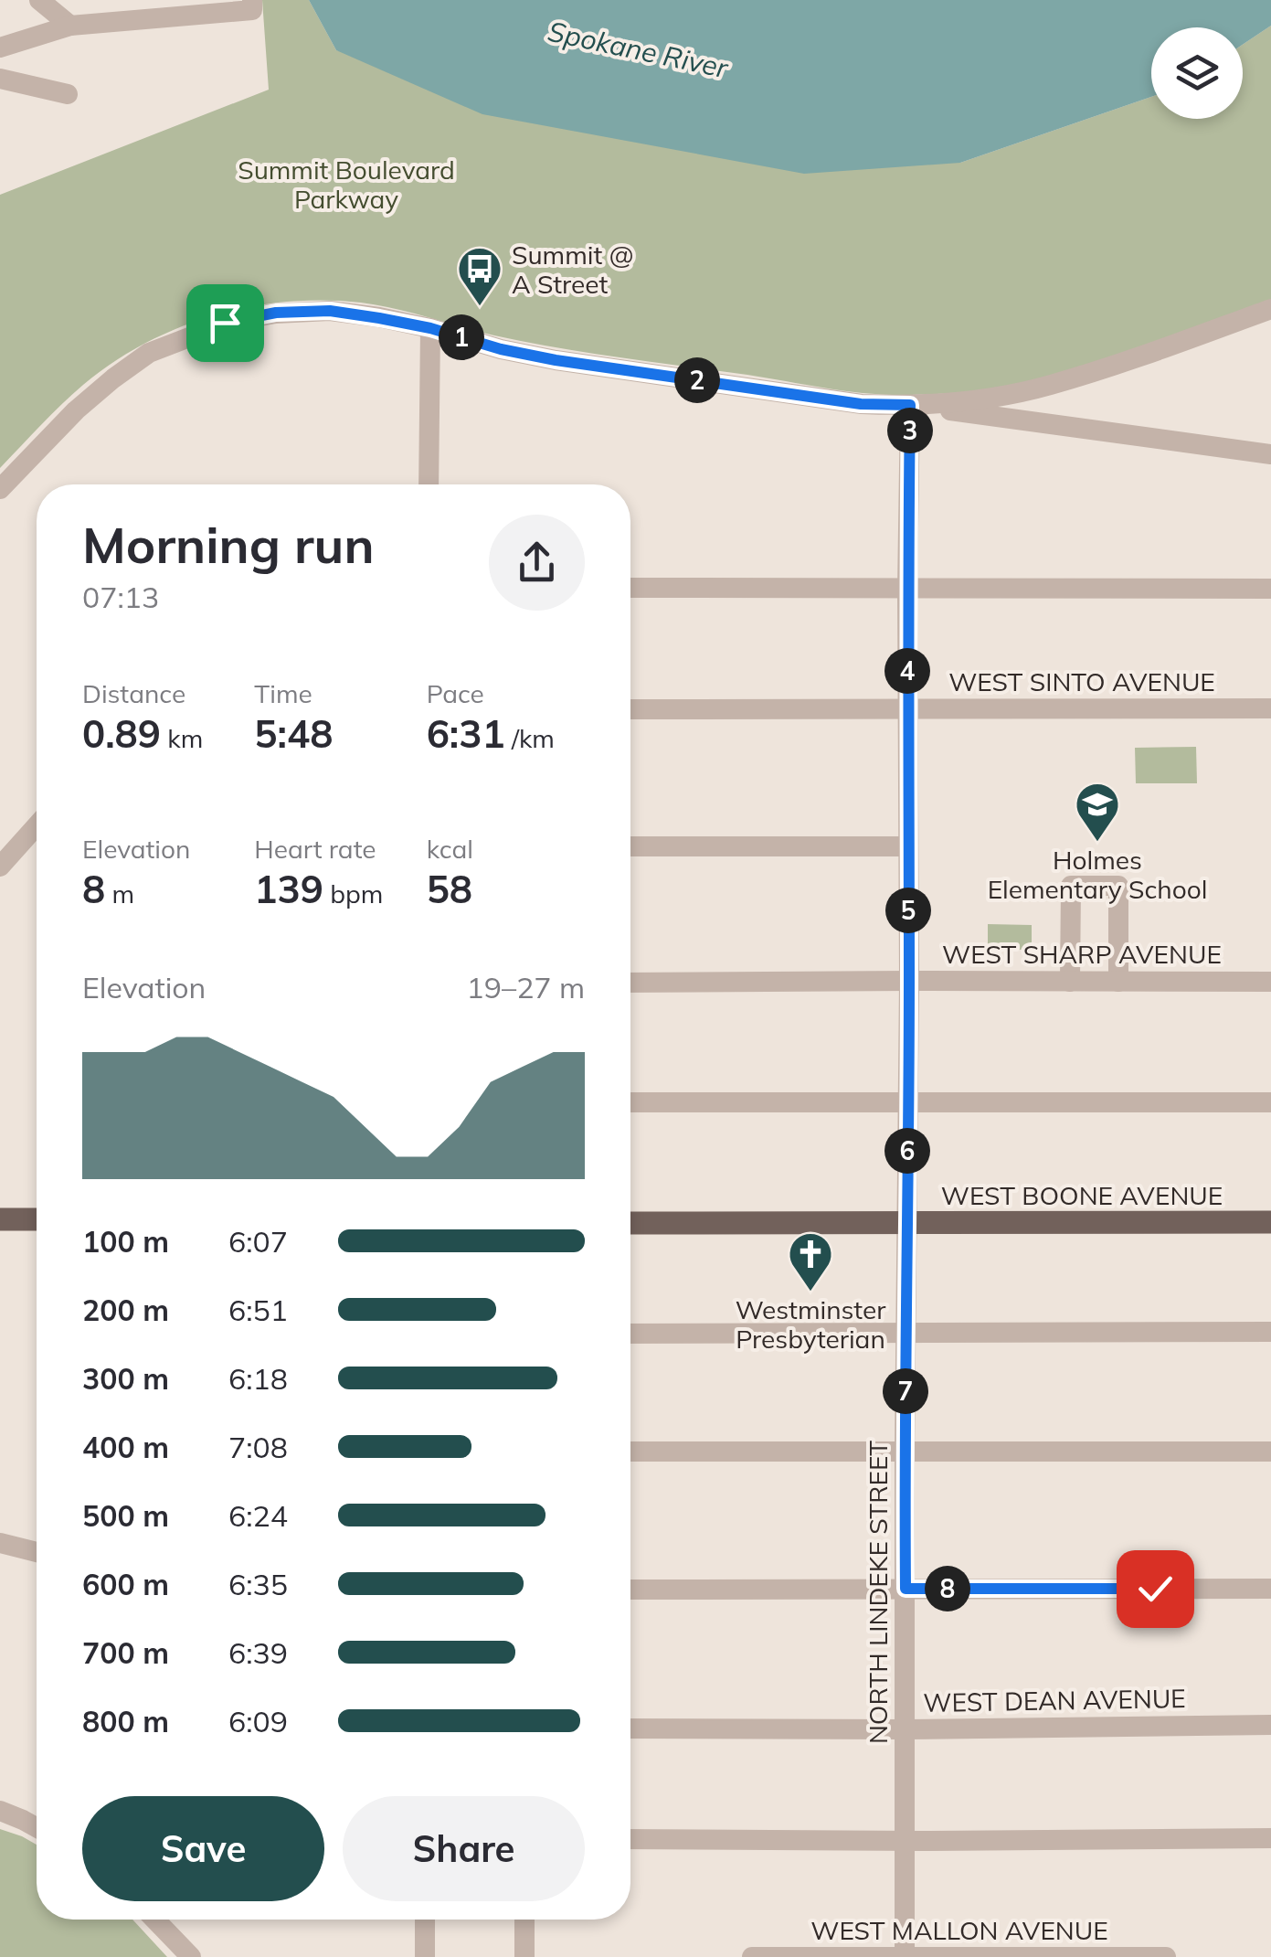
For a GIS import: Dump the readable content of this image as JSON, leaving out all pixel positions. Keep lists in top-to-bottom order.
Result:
{
  "streets": {
    "main road": ["WEST BOONE AVENUE"],
    "street": [
      "WEST SINTO AVENUE",
      "WEST SHARP AVENUE",
      "NORTH LINDEKE STREET",
      "WEST DEAN AVENUE",
      "WEST MALLON AVENUE"
    ]
  },
  "crossings": [
    ["WEST SINTO AVENUE", "NORTH LINDEKE STREET"],
    ["WEST SHARP AVENUE", "NORTH LINDEKE STREET"],
    ["WEST BOONE AVENUE", "NORTH LINDEKE STREET"],
    ["NORTH LINDEKE STREET", "WEST DEAN AVENUE"],
    ["NORTH LINDEKE STREET", "WEST MALLON AVENUE"]
  ],
  "water": ["Spokane River"],
  "parks": ["Summit Boulevard Parkway"],
  "places": {
    "bus stop": ["Summit @ A Street"],
    "school or university": ["Holmes Elementary School"],
    "church": ["Westminster Presbyterian"]
  },
  "page": {
    "pins": [
      "1",
      "2",
      "3",
      "4",
      "5",
      "6",
      "7",
      "8"
    ],
    "heading": ["Morning run", "07:13"],
    "stats": [
      ["Distance", "0.89 km"],
      ["Time", "5:48"],
      ["Pace", "6:31 /km"],
      ["Elevation", "8 m"],
      ["Heart rate", "139 bpm"],
      ["kcal", "58"]
    ],
    "chart": ["Elevation", "19–27 m"],
    "list": [
      {
        "name": "100 m",
        "note": "6:07"
      },
      {
        "name": "200 m",
        "note": "6:51"
      },
      {
        "name": "300 m",
        "note": "6:18"
      },
      {
        "name": "400 m",
        "note": "7:08"
      },
      {
        "name": "500 m",
        "note": "6:24"
      },
      {
        "name": "600 m",
        "note": "6:35"
      },
      {
        "name": "700 m",
        "note": "6:39"
      },
      {
        "name": "800 m",
        "note": "6:09"
      }
    ],
    "buttons": ["Save", "Share"]
  }
}
